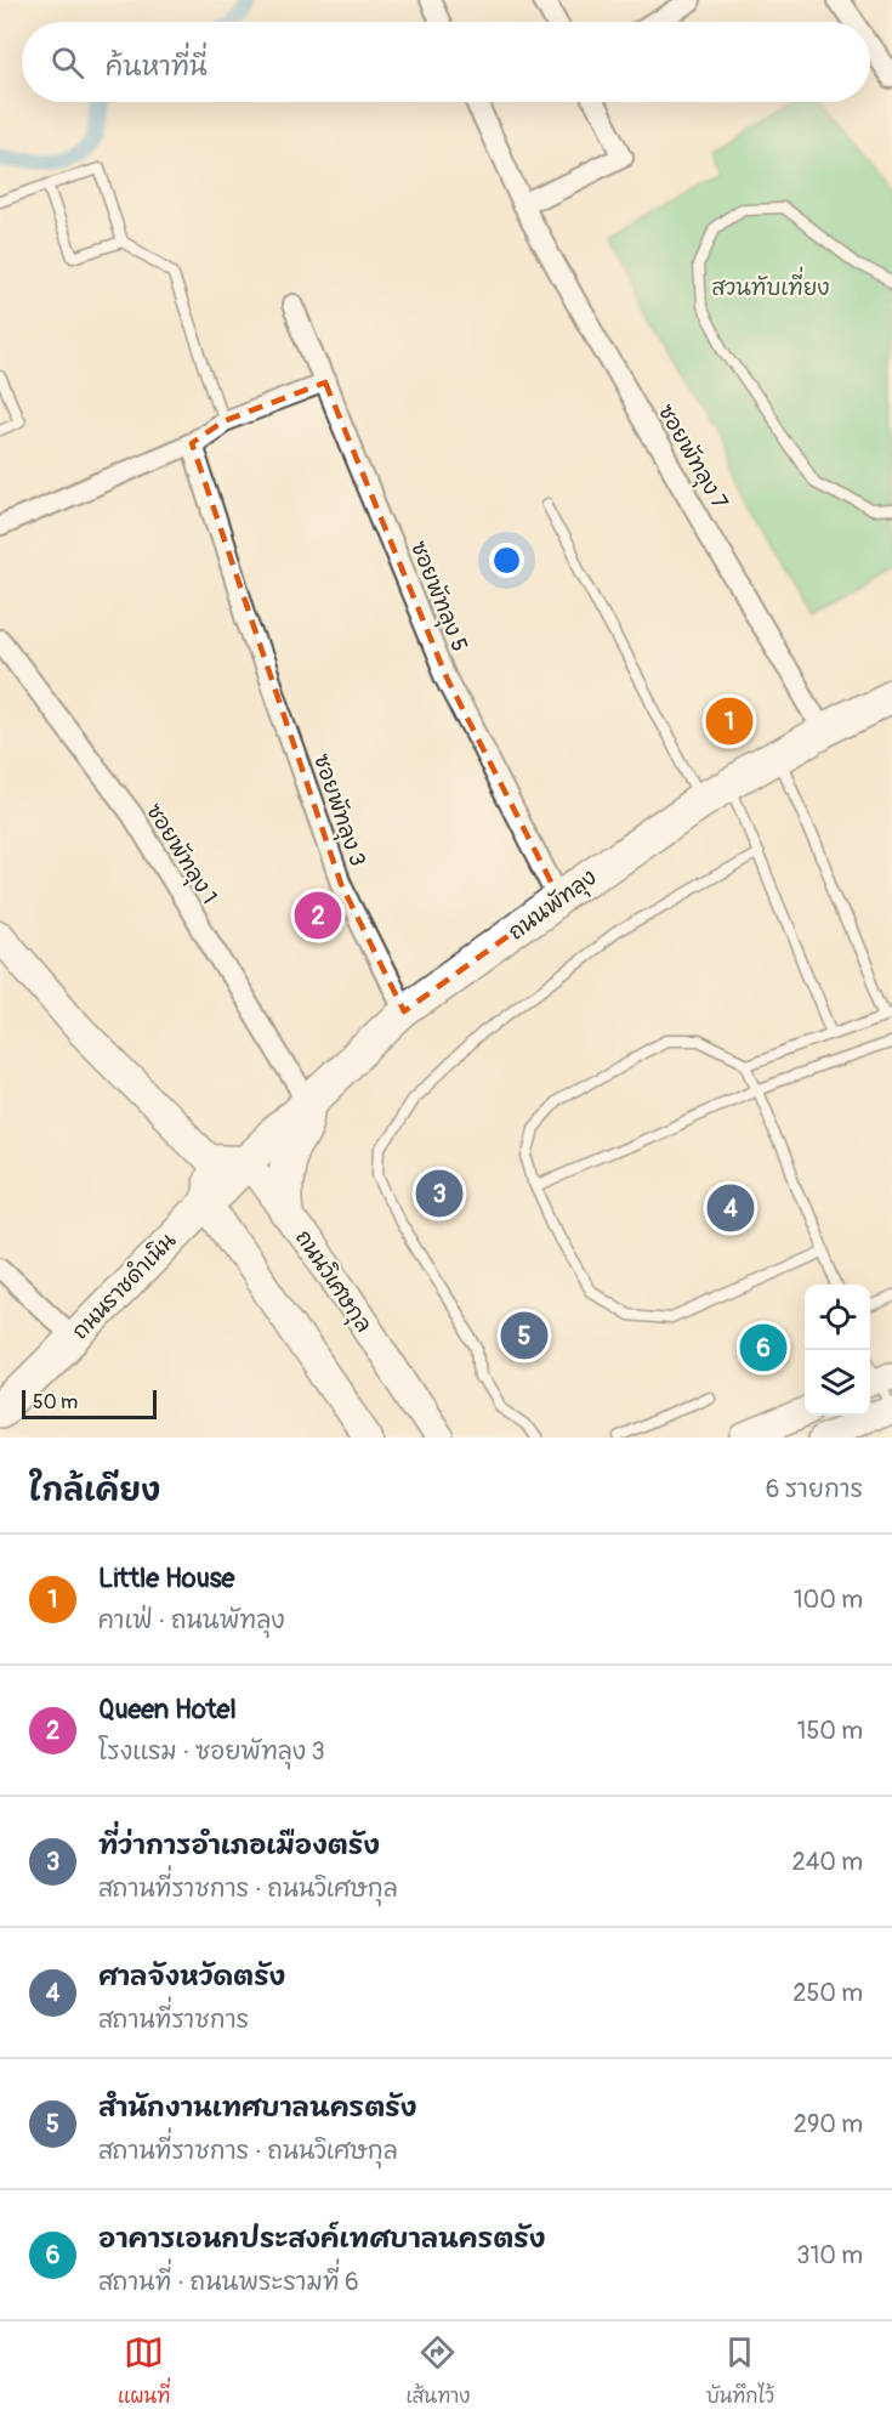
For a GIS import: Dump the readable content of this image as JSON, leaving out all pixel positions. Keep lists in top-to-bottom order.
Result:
{
  "streets": {
    "main road": ["ถนนพัทลุง", "ถนนวิเศษกุล", "ถนนราชดำเนิน"],
    "street": [
      "ซอยพัทลุง 7",
      "ซอยพัทลุง 5",
      "ซอยพัทลุง 3",
      "ซอยพัทลุง 1"
    ]
  },
  "crossings": [
    ["ซอยพัทลุง 7", "ถนนพัทลุง"],
    ["ซอยพัทลุง 5", "ถนนพัทลุง"],
    ["ซอยพัทลุง 3", "ถนนพัทลุง"],
    ["ซอยพัทลุง 1", "ถนนพัทลุง"],
    ["ถนนพัทลุง", "ถนนวิเศษกุล"],
    ["ถนนพัทลุง", "ถนนราชดำเนิน"],
    ["ถนนวิเศษกุล", "ถนนราชดำเนิน"]
  ],
  "parks": ["สวนทับเที่ยง"],
  "scale_bar": "50 m",
  "page": {
    "search": "ค้นหาที่นี่",
    "pins": [
      "1",
      "2",
      "3",
      "4",
      "5",
      "6"
    ],
    "scale": "50 m",
    "heading": ["ใกล้เคียง", "6 รายการ"],
    "list": [
      {
        "mark": "1",
        "name": "Little House",
        "note": "คาเฟ่ · ถนนพัทลุง",
        "value": "100 m"
      },
      {
        "mark": "2",
        "name": "Queen Hotel",
        "note": "โรงแรม · ซอยพัทลุง 3",
        "value": "150 m"
      },
      {
        "mark": "3",
        "name": "ที่ว่าการอำเภอเมืองตรัง",
        "note": "สถานที่ราชการ · ถนนวิเศษกุล",
        "value": "240 m"
      },
      {
        "mark": "4",
        "name": "ศาลจังหวัดตรัง",
        "note": "สถานที่ราชการ",
        "value": "250 m"
      },
      {
        "mark": "5",
        "name": "สำนักงานเทศบาลนครตรัง",
        "note": "สถานที่ราชการ · ถนนวิเศษกุล",
        "value": "290 m"
      },
      {
        "mark": "6",
        "name": "อาคารเอนกประสงค์เทศบาลนครตรัง",
        "note": "สถานที่ · ถนนพระรามที่ 6",
        "value": "310 m"
      }
    ],
    "nav": ["แผนที่", "เส้นทาง", "บันทึกไว้"]
  }
}
